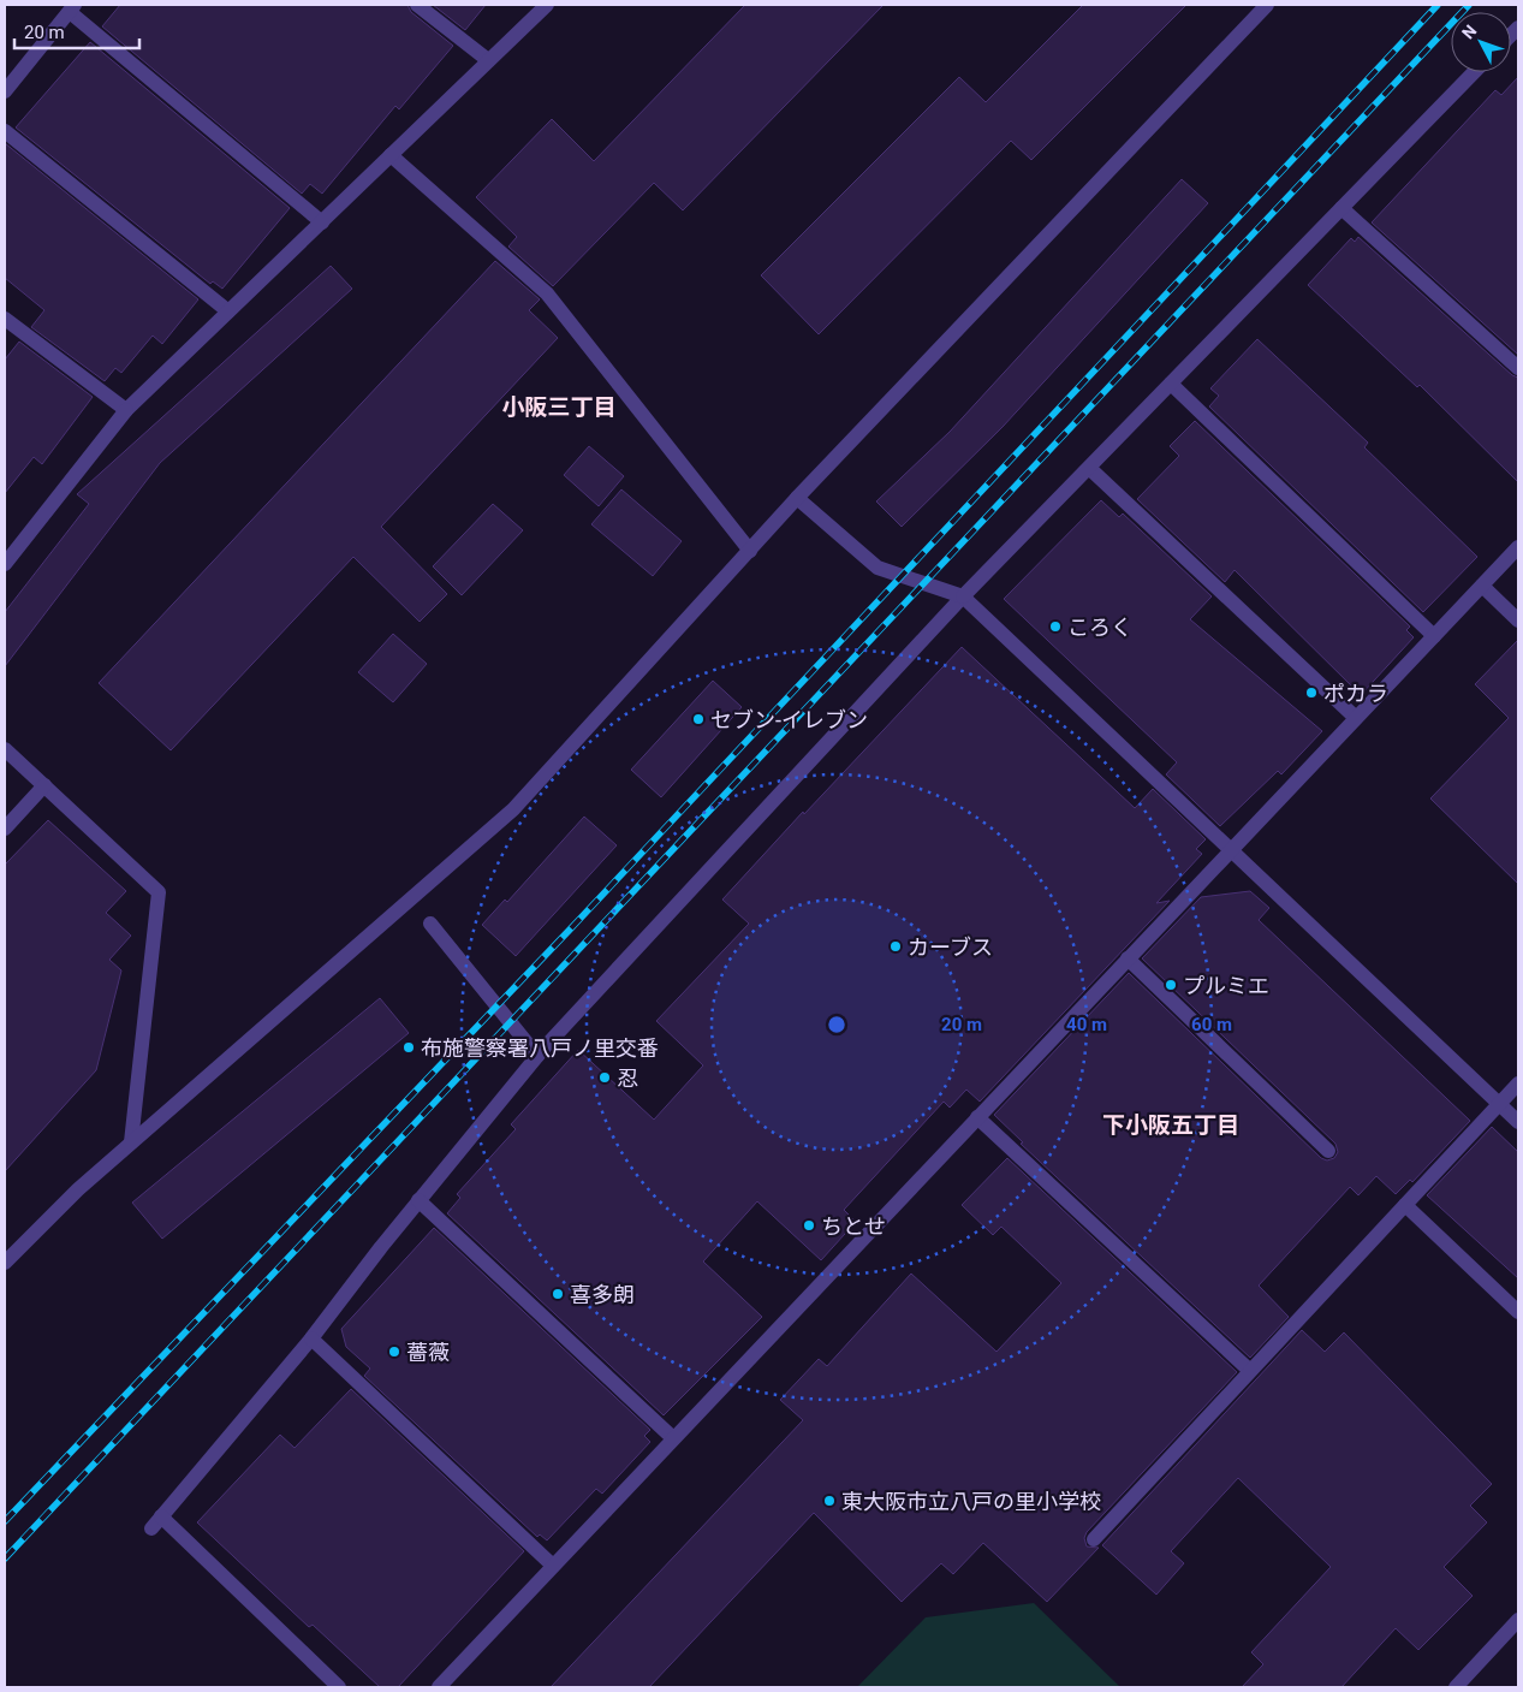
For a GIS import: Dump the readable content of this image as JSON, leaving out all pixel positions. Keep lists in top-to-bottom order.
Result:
{
  "districts": ["小阪三丁目", "下小阪五丁目"],
  "places": [
    "ころく",
    "ポカラ",
    "セブン-イレブン",
    "カーブス",
    "プルミエ",
    "布施警察署八戸ノ里交番",
    "忍",
    "ちとせ",
    "喜多朗",
    "薔薇",
    "東大阪市立八戸の里小学校"
  ],
  "scale_bar": "20 m",
  "north": "top left",
  "rings": ["20 m", "40 m", "60 m"]
}
